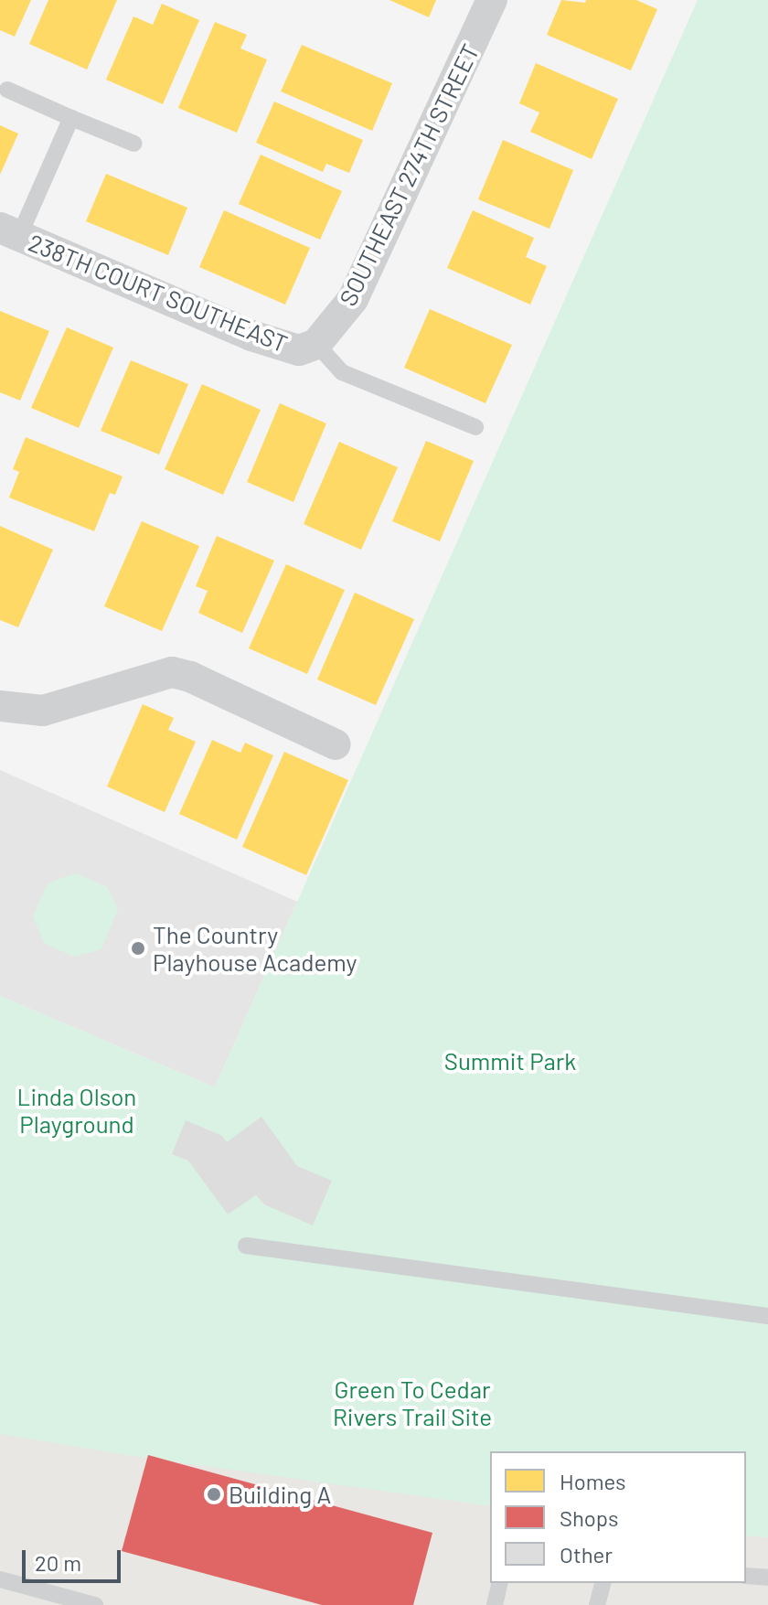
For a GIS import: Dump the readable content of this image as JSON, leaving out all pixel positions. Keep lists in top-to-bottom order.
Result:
{
  "streets": {
    "street": ["SOUTHEAST 274TH STREET", "238TH COURT SOUTHEAST"]
  },
  "crossings": [
    ["SOUTHEAST 274TH STREET", "238TH COURT SOUTHEAST"]
  ],
  "parks": ["Summit Park", "Linda Olson Playground", "Green To Cedar Rivers Trail Site"],
  "places": ["The Country Playhouse Academy", "Building A"],
  "legend": ["Homes", "Shops", "Other"],
  "scale_bar": "20 m"
}
